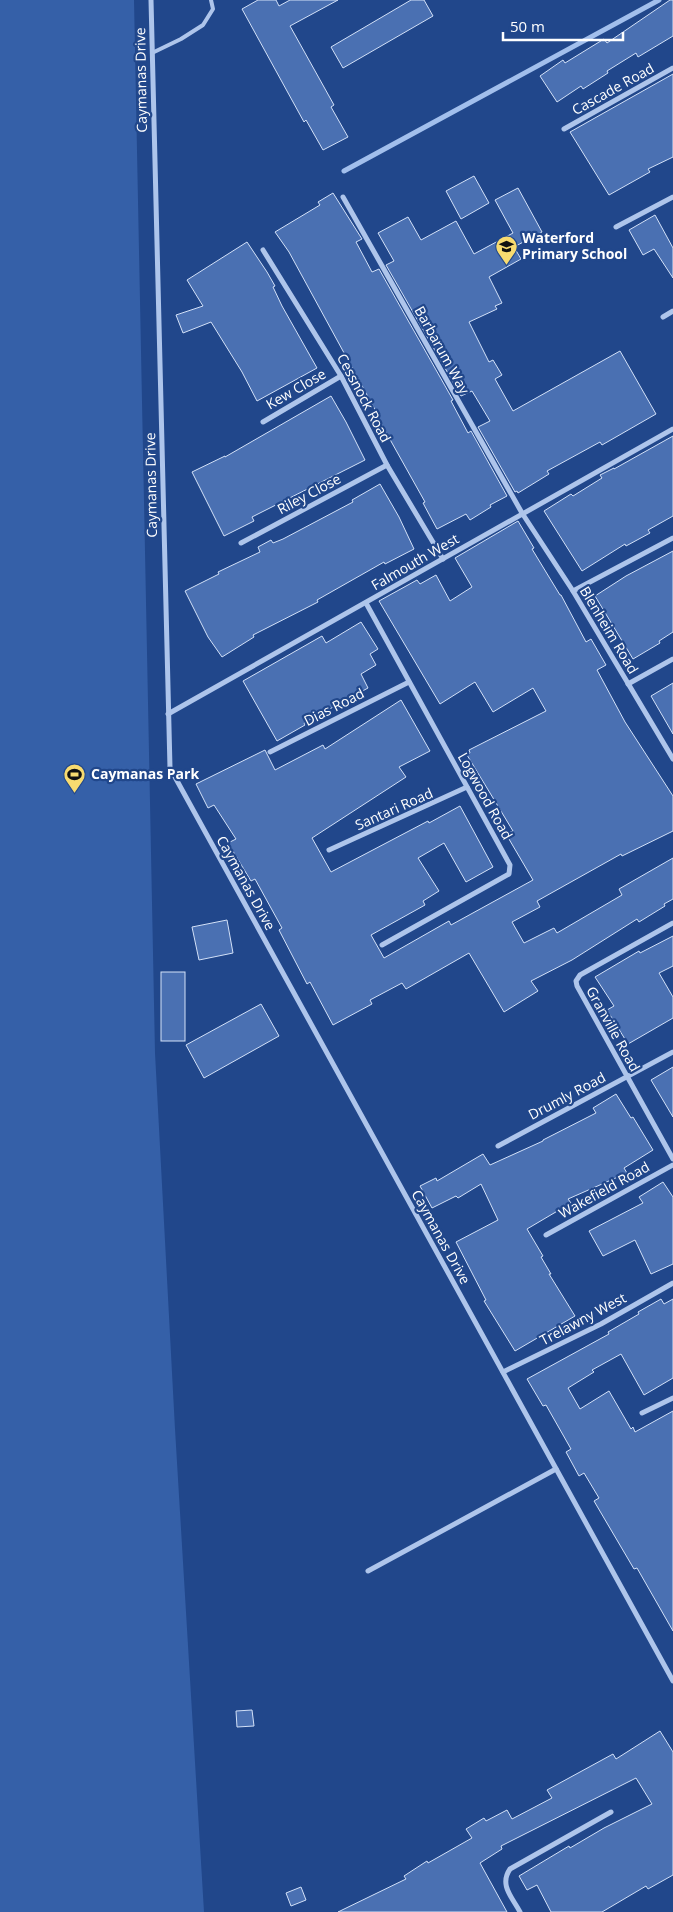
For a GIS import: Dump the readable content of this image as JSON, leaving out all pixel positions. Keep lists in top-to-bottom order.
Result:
{
  "streets": {
    "street": [
      "Caymanas Drive",
      "Cascade Road",
      "Barbarum Way",
      "Kew Close",
      "Cessnock Road",
      "Riley Close",
      "Falmouth West",
      "Blenheim Road",
      "Dias Road",
      "Logwood Road",
      "Santari Road",
      "Granville Road",
      "Drumly Road",
      "Wakefield Road",
      "Trelawny West"
    ]
  },
  "crossings": [
    ["Caymanas Drive", "Falmouth West"],
    ["Caymanas Drive", "Trelawny West"],
    ["Barbarum Way", "Falmouth West"],
    ["Barbarum Way", "Blenheim Road"],
    ["Kew Close", "Cessnock Road"],
    ["Cessnock Road", "Riley Close"],
    ["Cessnock Road", "Falmouth West"],
    ["Falmouth West", "Blenheim Road"],
    ["Falmouth West", "Logwood Road"],
    ["Dias Road", "Logwood Road"],
    ["Logwood Road", "Santari Road"],
    ["Granville Road", "Drumly Road"]
  ],
  "places": {
    "school or university": ["Waterford Primary School"],
    "sports": ["Caymanas Park"]
  },
  "scale_bar": "50 m"
}
